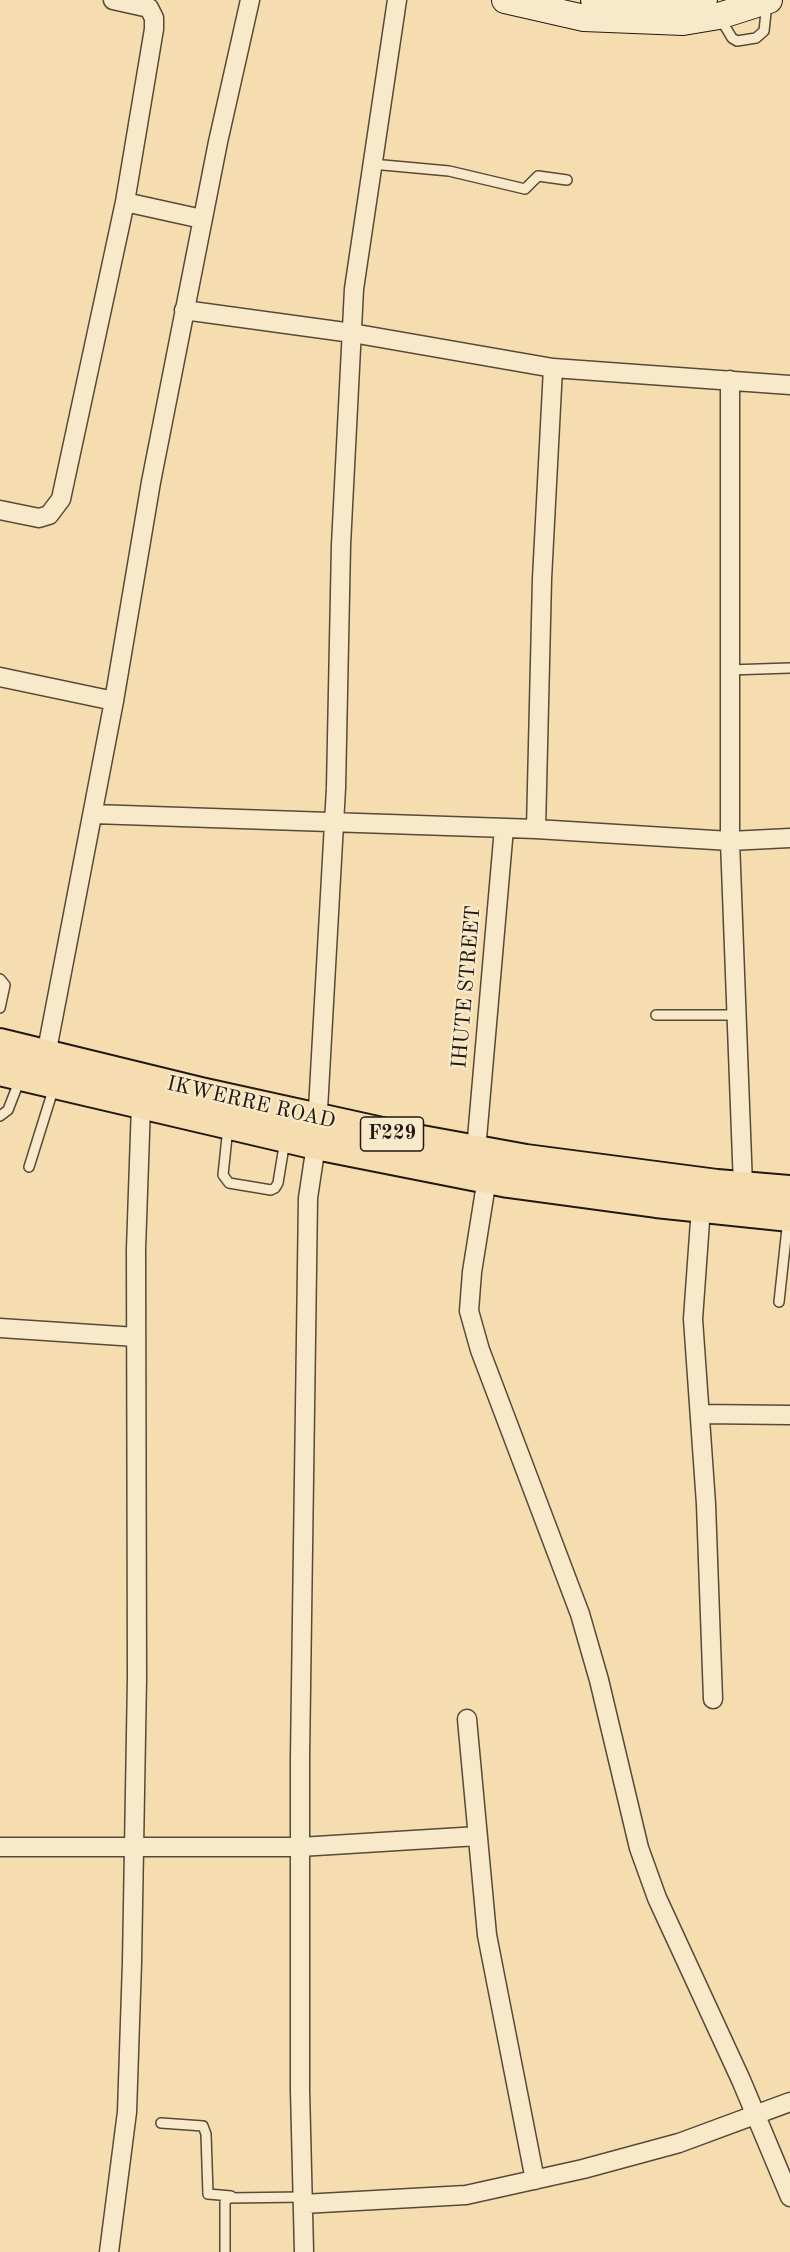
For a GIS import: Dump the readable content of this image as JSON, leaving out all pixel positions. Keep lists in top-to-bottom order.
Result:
{
  "streets": {
    "main road": ["IKWERRE ROAD", "F229"],
    "street": ["IHUTE STREET"]
  },
  "crossings": [
    ["IHUTE STREET", "IKWERRE ROAD"]
  ]
}
